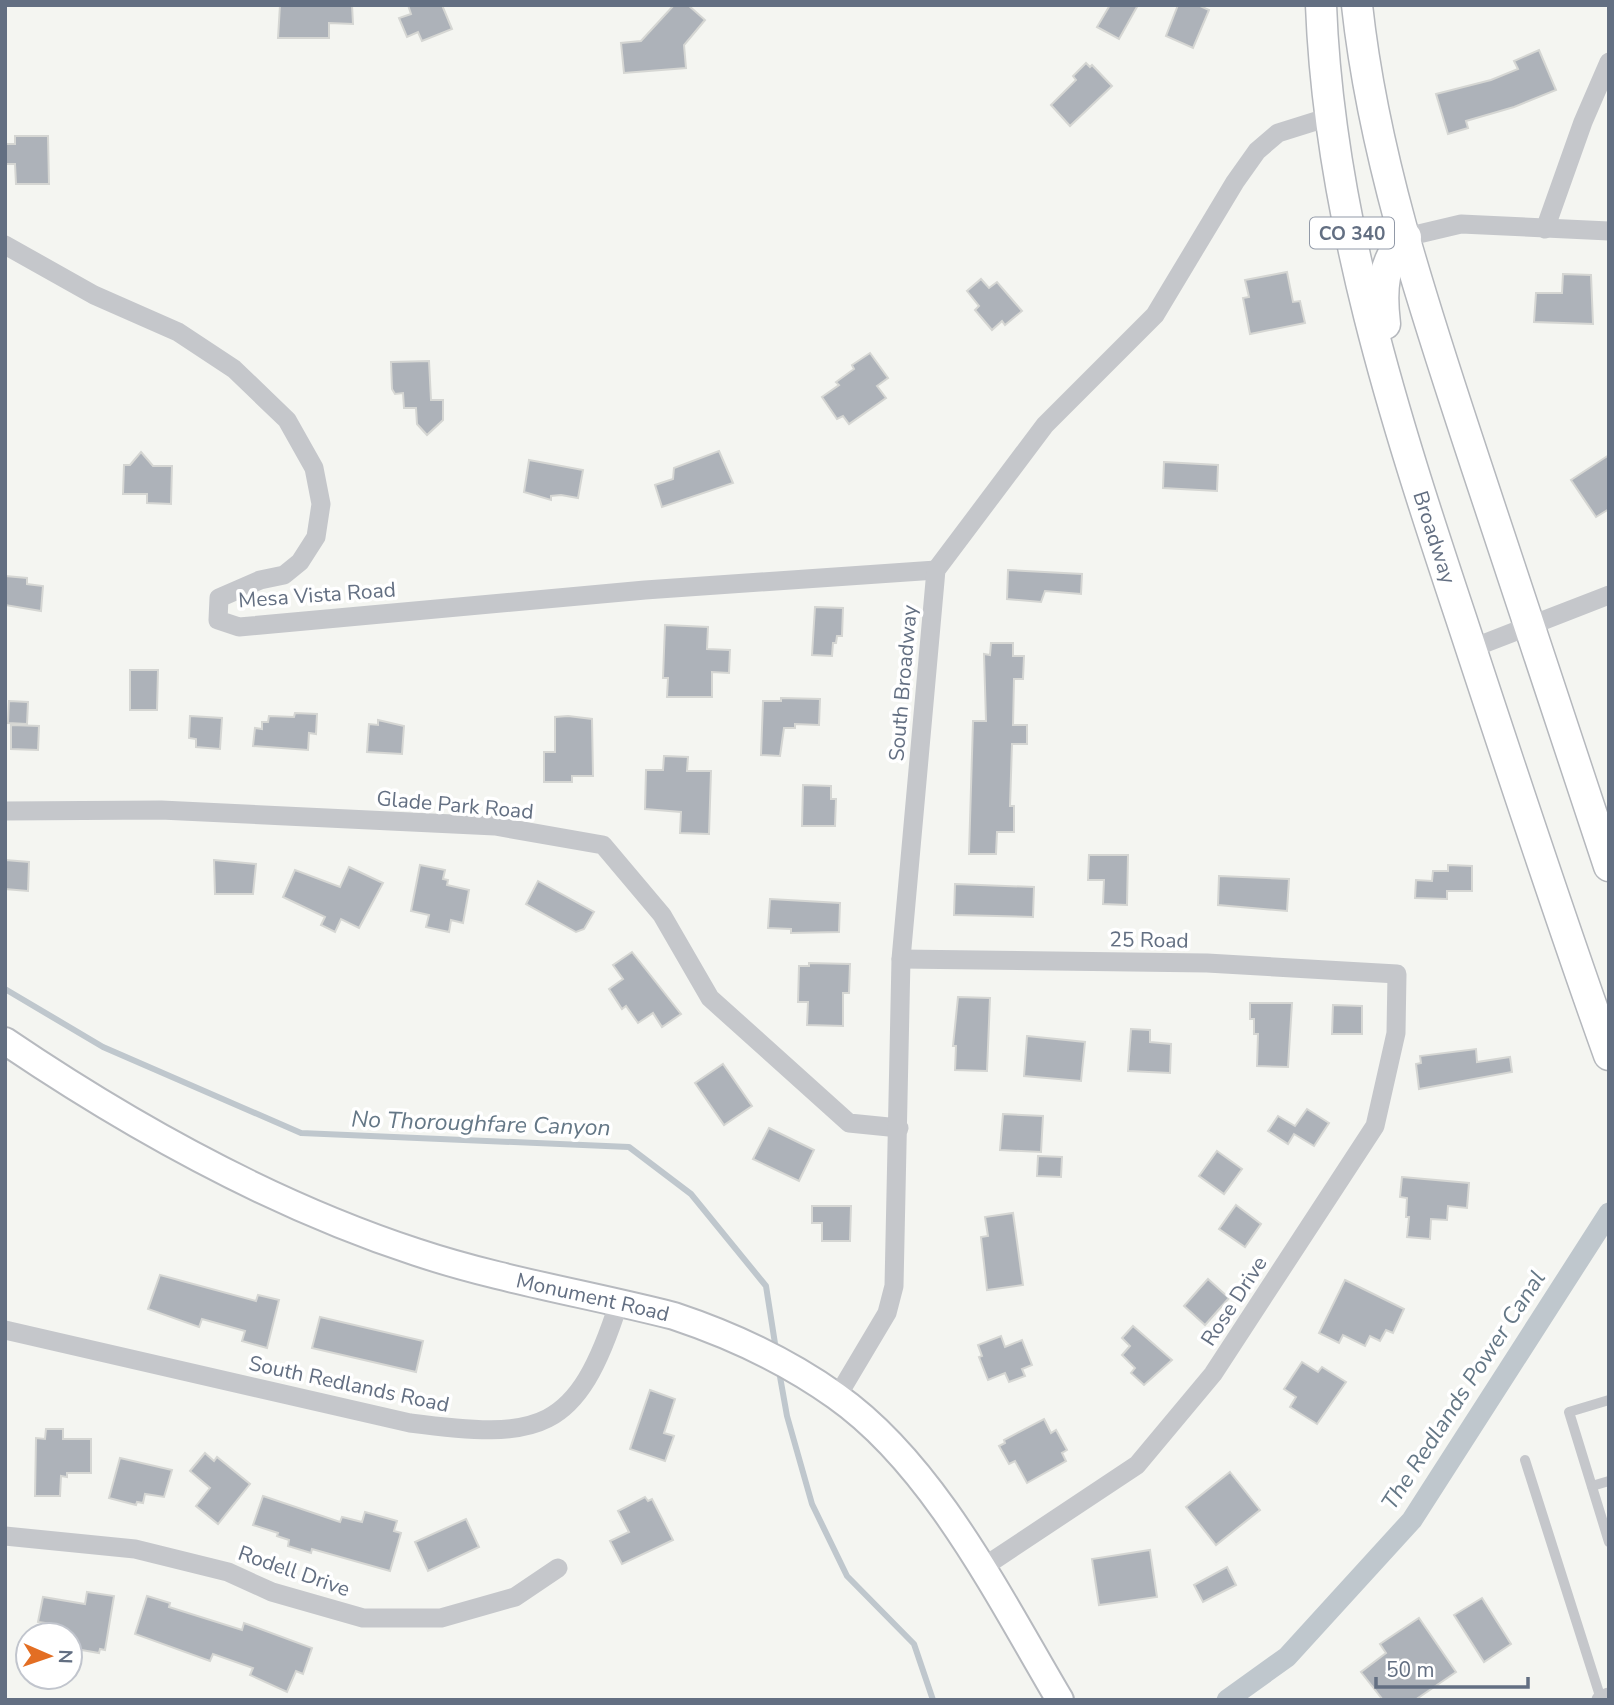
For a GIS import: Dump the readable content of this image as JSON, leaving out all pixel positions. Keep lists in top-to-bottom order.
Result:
{
  "streets": {
    "main road": ["CO 340", "Broadway", "Monument Road"],
    "street": [
      "Mesa Vista Road",
      "South Broadway",
      "Glade Park Road",
      "25 Road",
      "Rose Drive",
      "South Redlands Road",
      "Rodell Drive"
    ]
  },
  "crossings": [
    ["Mesa Vista Road", "South Broadway"],
    ["South Broadway", "Glade Park Road"],
    ["South Broadway", "25 Road"],
    ["South Broadway", "Monument Road"],
    ["25 Road", "Rose Drive"],
    ["Monument Road", "Rose Drive"],
    ["Monument Road", "South Redlands Road"]
  ],
  "water": ["No Thoroughfare Canyon", "The Redlands Power Canal"],
  "scale_bar": "50 m",
  "north": "right"
}
